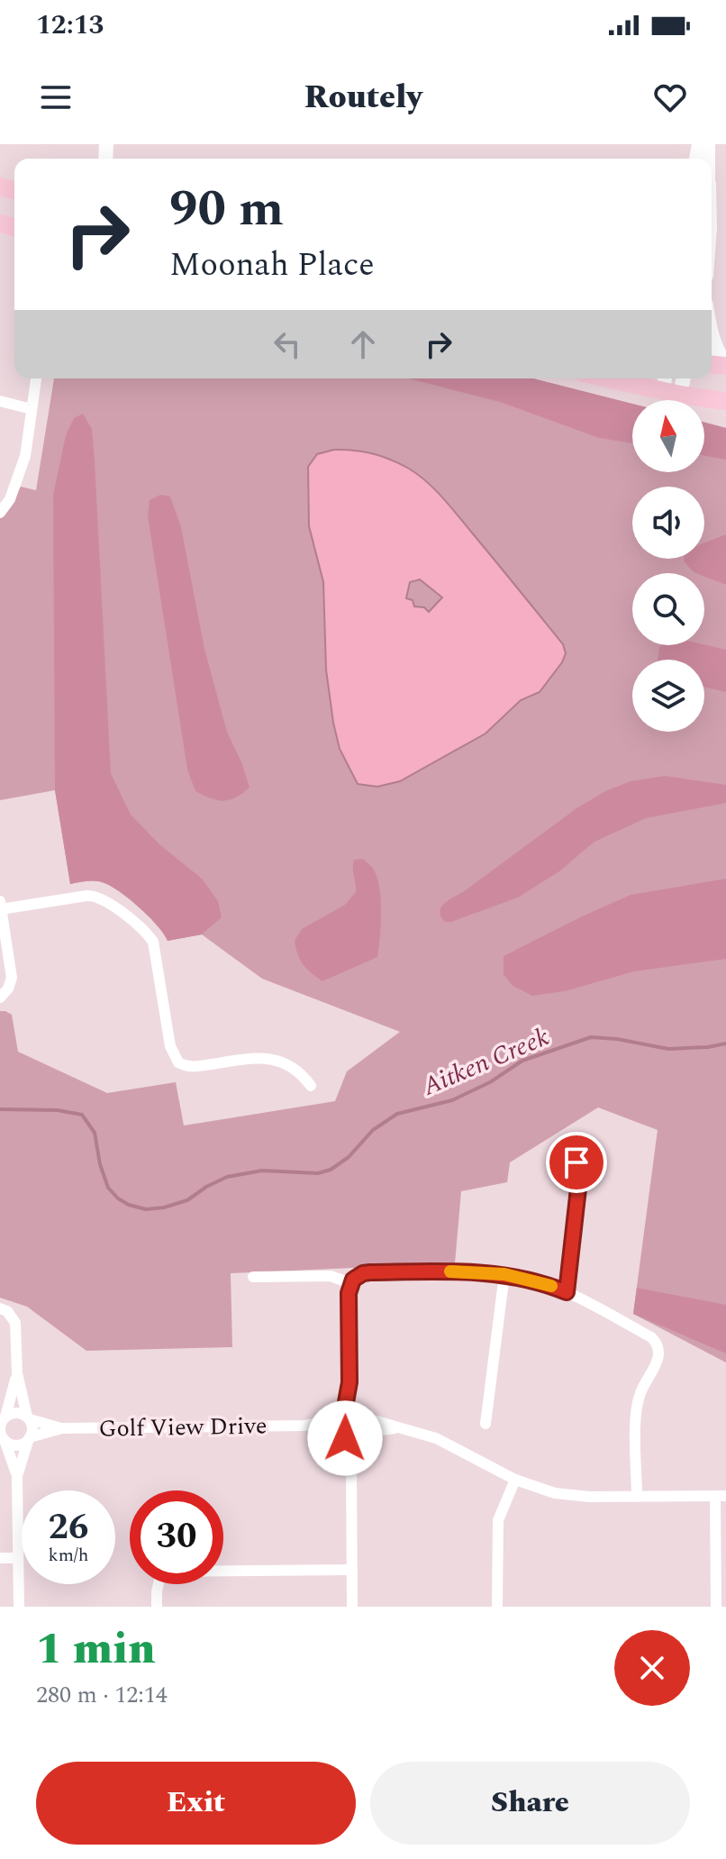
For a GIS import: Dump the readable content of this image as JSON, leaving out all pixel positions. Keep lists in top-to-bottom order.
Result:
{
  "streets": {
    "street": ["Golf View Drive"]
  },
  "water": ["Aitken Creek"],
  "north": "top",
  "page": {
    "status": "12:13",
    "header": "Routely",
    "turn": ["90 m", "Moonah Place"],
    "speed": "26 km/h",
    "limit": "30",
    "heading": ["1 min", "280 m · 12:14"],
    "buttons": ["Exit", "Share"]
  }
}
